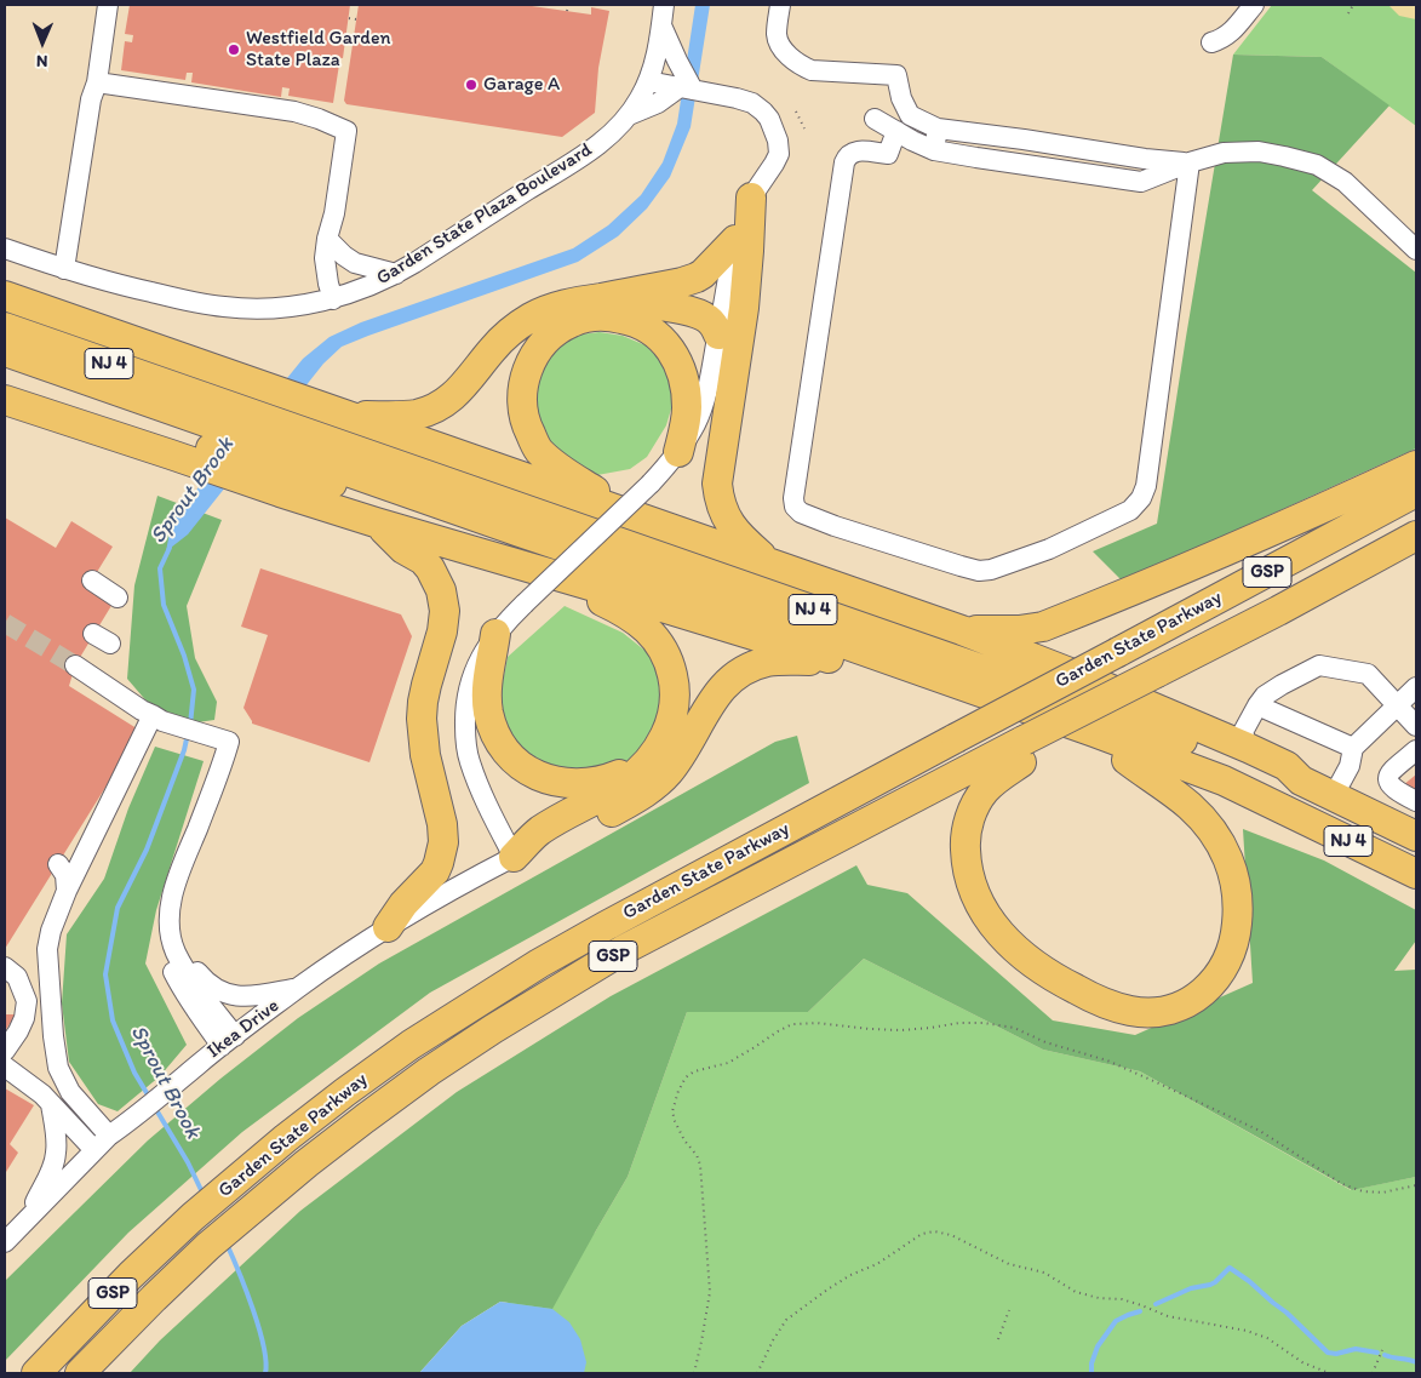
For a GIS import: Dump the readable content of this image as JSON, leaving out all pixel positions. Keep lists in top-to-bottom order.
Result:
{
  "streets": {
    "highway": ["NJ 4", "GSP", "Garden State Parkway"],
    "street": ["Garden State Plaza Boulevard", "Ikea Drive"]
  },
  "water": ["Sprout Brook"],
  "places": ["Westfield Garden State Plaza", "Garage A"],
  "north": "bottom"
}
